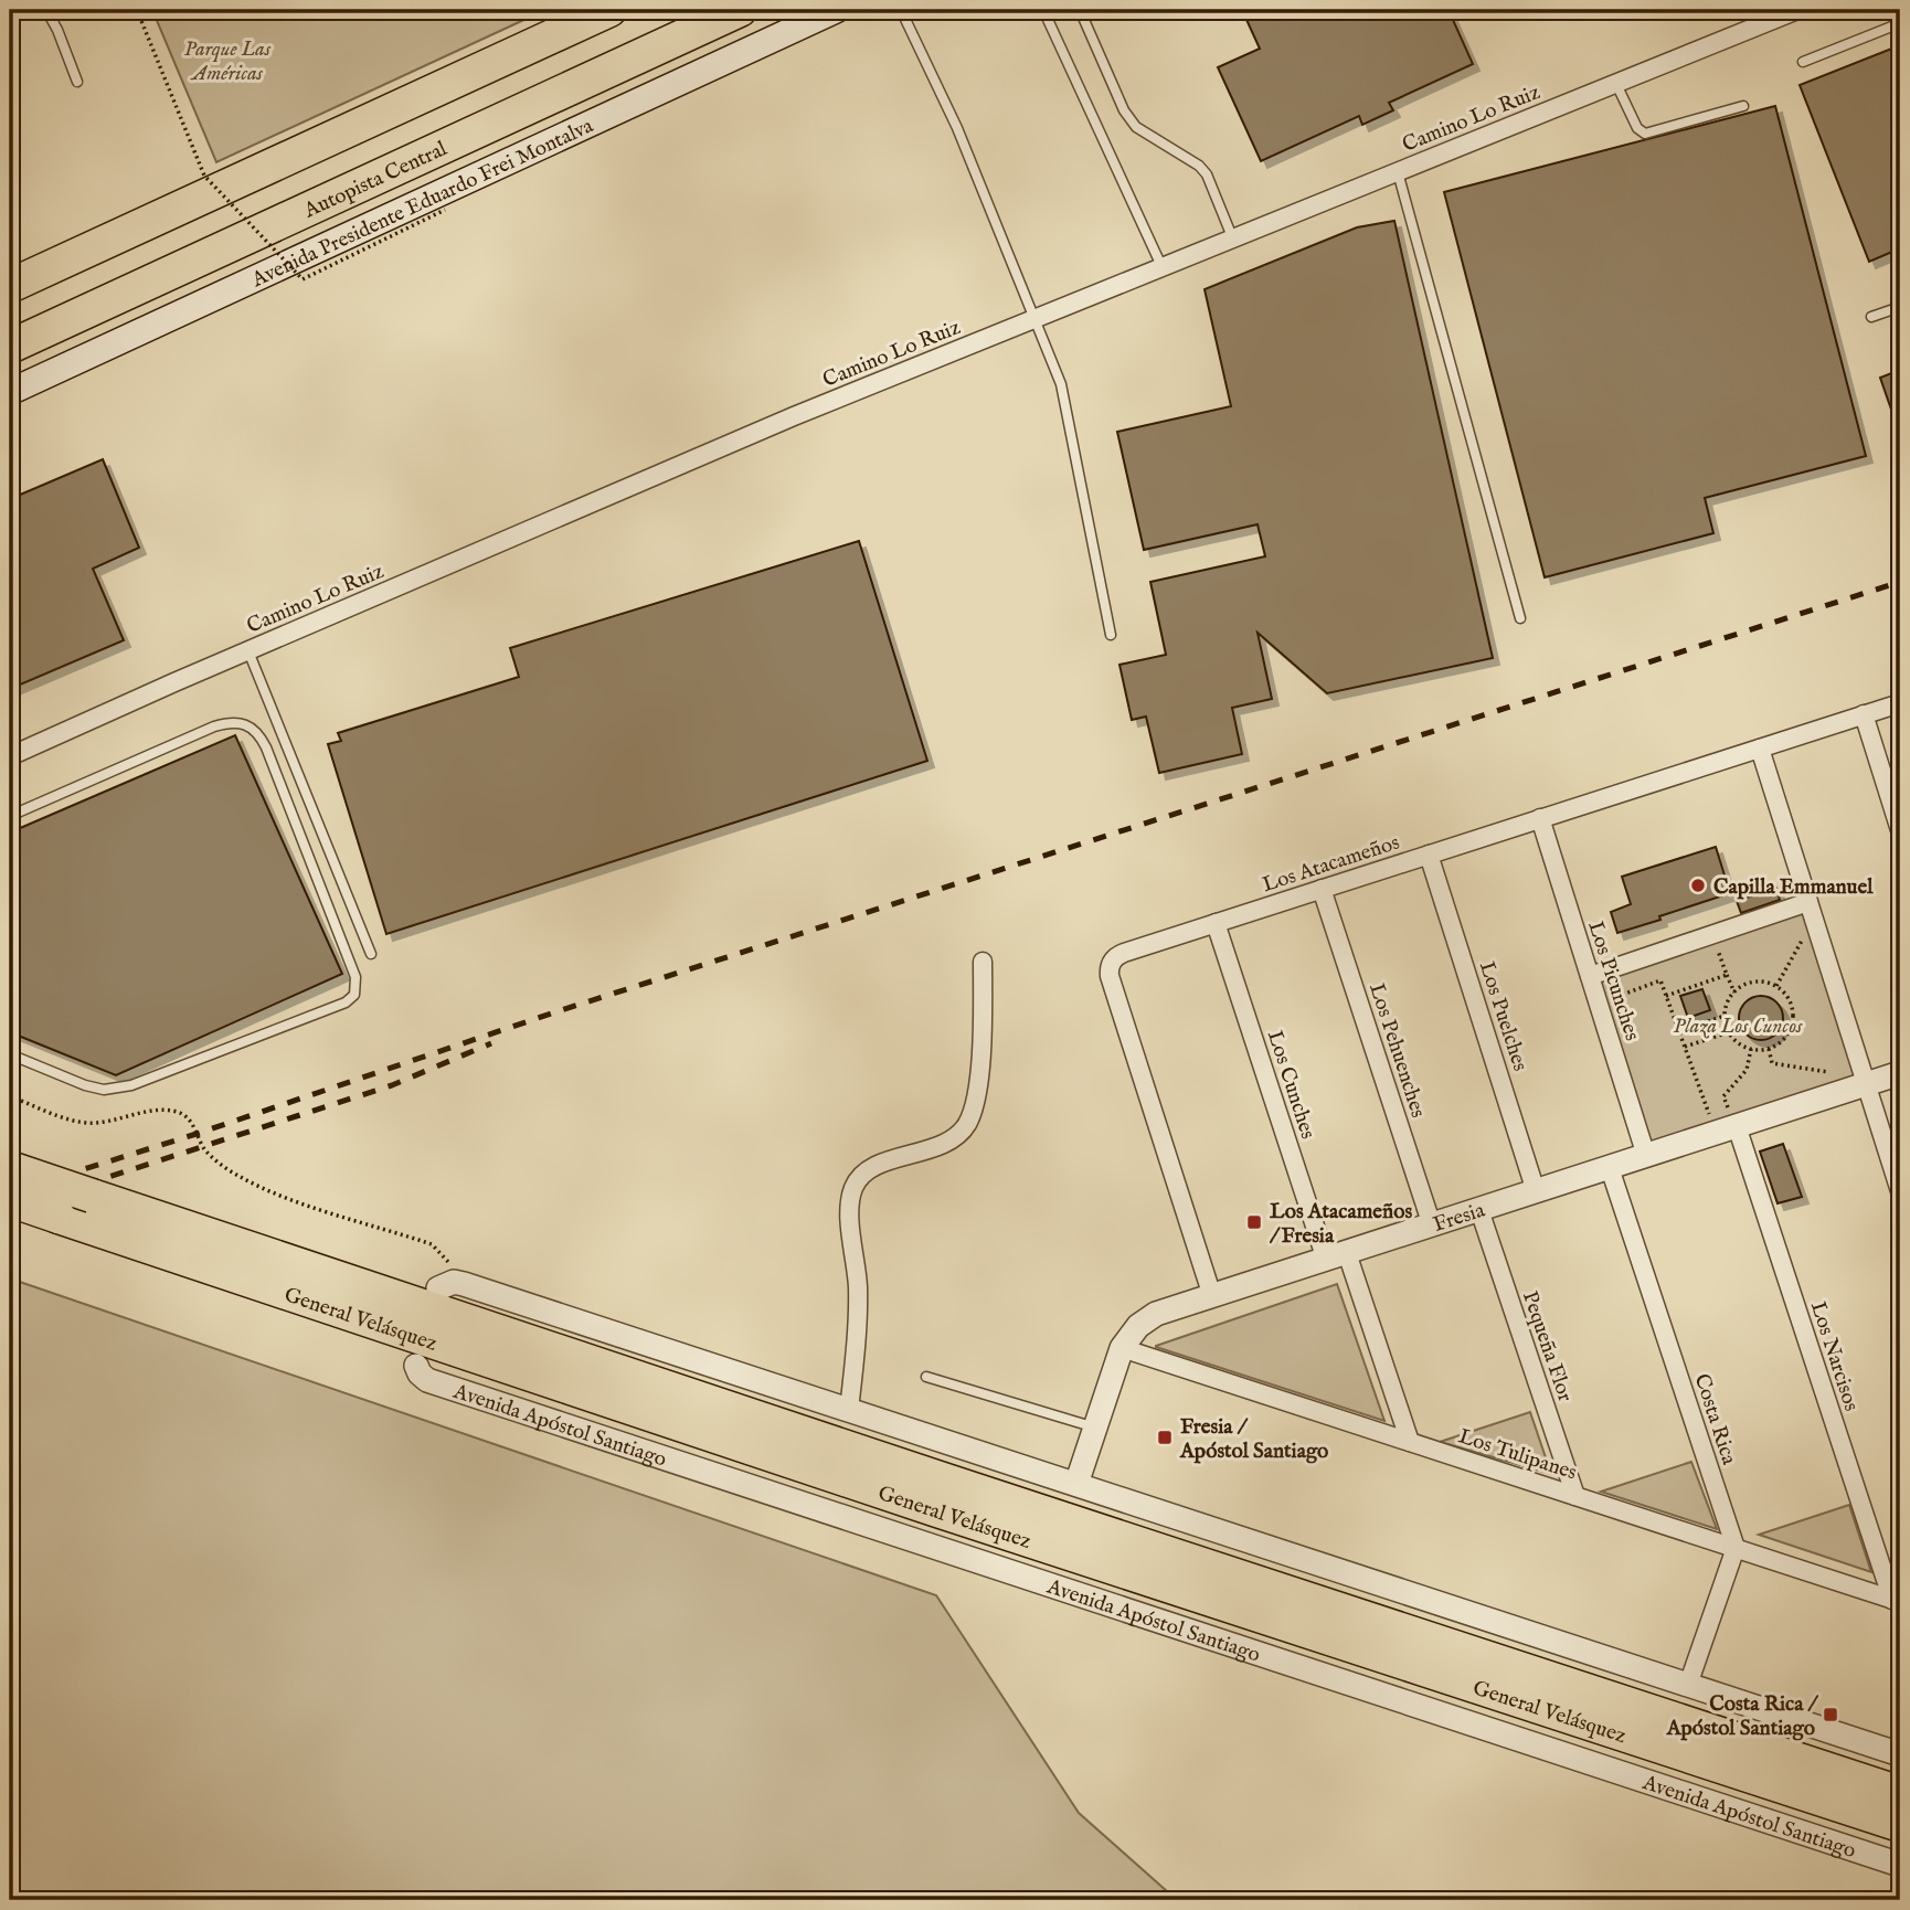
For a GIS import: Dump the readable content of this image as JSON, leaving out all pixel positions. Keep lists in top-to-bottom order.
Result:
{
  "streets": {
    "highway": ["Autopista Central", "General Velásquez"],
    "main road": ["Avenida Presidente Eduardo Frei Montalva"],
    "street": [
      "Camino Lo Ruiz",
      "Los Atacameños",
      "Los Picunches",
      "Los Puelches",
      "Los Pehuenches",
      "Los Cunches",
      "Fresia",
      "Pequeña Flor",
      "Los Narcisos",
      "Costa Rica",
      "Avenida Apóstol Santiago",
      "Los Tulipanes"
    ]
  },
  "crossings": [
    ["Los Atacameños", "Los Picunches"],
    ["Los Atacameños", "Los Puelches"],
    ["Los Atacameños", "Los Pehuenches"],
    ["Los Atacameños", "Los Cunches"],
    ["Los Atacameños", "Fresia"],
    ["Los Picunches", "Fresia"],
    ["Los Puelches", "Fresia"],
    ["Los Pehuenches", "Fresia"],
    ["Los Cunches", "Fresia"],
    ["Los Cunches", "Los Tulipanes"],
    ["Fresia", "Pequeña Flor"],
    ["Fresia", "Los Narcisos"],
    ["Fresia", "Costa Rica"],
    ["Fresia", "Los Tulipanes"],
    ["Pequeña Flor", "Los Tulipanes"],
    ["Los Narcisos", "Los Tulipanes"],
    ["Costa Rica", "Los Tulipanes"]
  ],
  "parks": ["Parque Las Américas", "Plaza Los Cuncos"],
  "places": {
    "other": ["Capilla Emmanuel"],
    "transit": ["Los Atacameños / Fresia", "Fresia / Apóstol Santiago", "Costa Rica / Apóstol Santiago"]
  }
}
